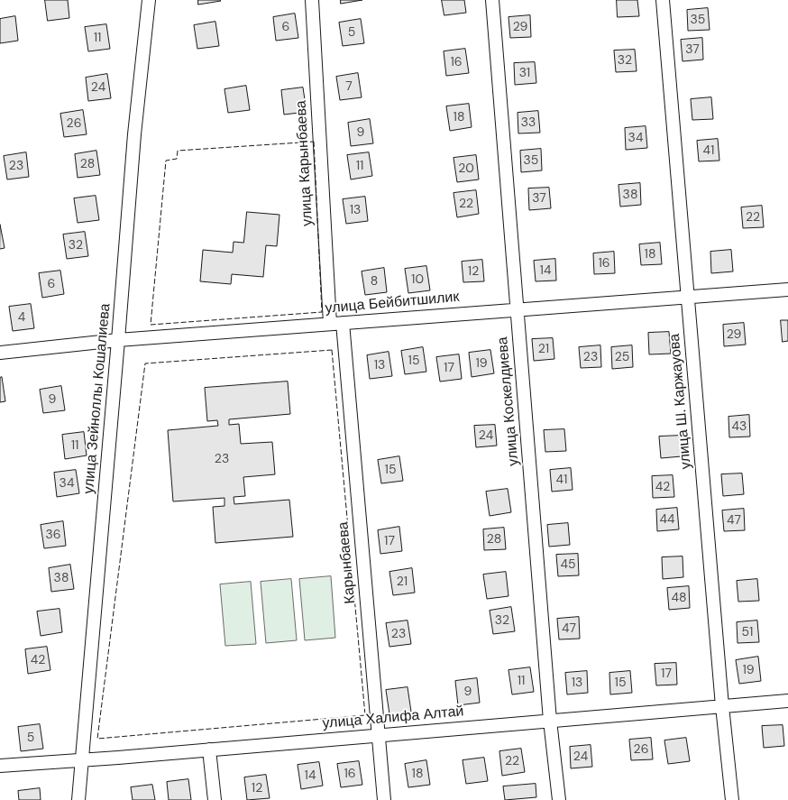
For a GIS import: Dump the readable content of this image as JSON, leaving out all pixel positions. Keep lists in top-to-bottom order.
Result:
{
  "streets": {
    "street": [
      "улица Карынбаева",
      "улица Бейбитшилик",
      "улица Зейноллы Кошалиева",
      "улица Коскелдиева",
      "улица Ш. Каржауова",
      "Карынбаева",
      "улица Халифа Алтай"
    ]
  },
  "crossings": [
    ["улица Карынбаева", "улица Бейбитшилик"],
    ["улица Бейбитшилик", "улица Зейноллы Кошалиева"],
    ["улица Бейбитшилик", "улица Коскелдиева"],
    ["улица Бейбитшилик", "улица Ш. Каржауова"],
    ["улица Бейбитшилик", "Карынбаева"],
    ["улица Зейноллы Кошалиева", "улица Халифа Алтай"],
    ["улица Коскелдиева", "улица Халифа Алтай"],
    ["улица Ш. Каржауова", "улица Халифа Алтай"],
    ["Карынбаева", "улица Халифа Алтай"]
  ],
  "house_numbers": [
    "35",
    "6",
    "29",
    "5",
    "11",
    "37",
    "32",
    "16",
    "31",
    "7",
    "24",
    "18",
    "33",
    "26",
    "9",
    "34",
    "41",
    "35",
    "28",
    "23",
    "11",
    "20",
    "38",
    "37",
    "22",
    "13",
    "22",
    "32",
    "18",
    "16",
    "14",
    "12",
    "10",
    "8",
    "6",
    "4",
    "29",
    "21",
    "23",
    "25",
    "15",
    "19",
    "13",
    "17",
    "9",
    "43",
    "24",
    "11",
    "23",
    "15",
    "41",
    "34",
    "42",
    "44",
    "47",
    "36",
    "28",
    "17",
    "45",
    "38",
    "21",
    "48",
    "32",
    "47",
    "51",
    "23",
    "42",
    "19",
    "17",
    "11",
    "13",
    "15",
    "9",
    "5",
    "26",
    "24",
    "22",
    "16",
    "18",
    "14",
    "12"
  ]
}
